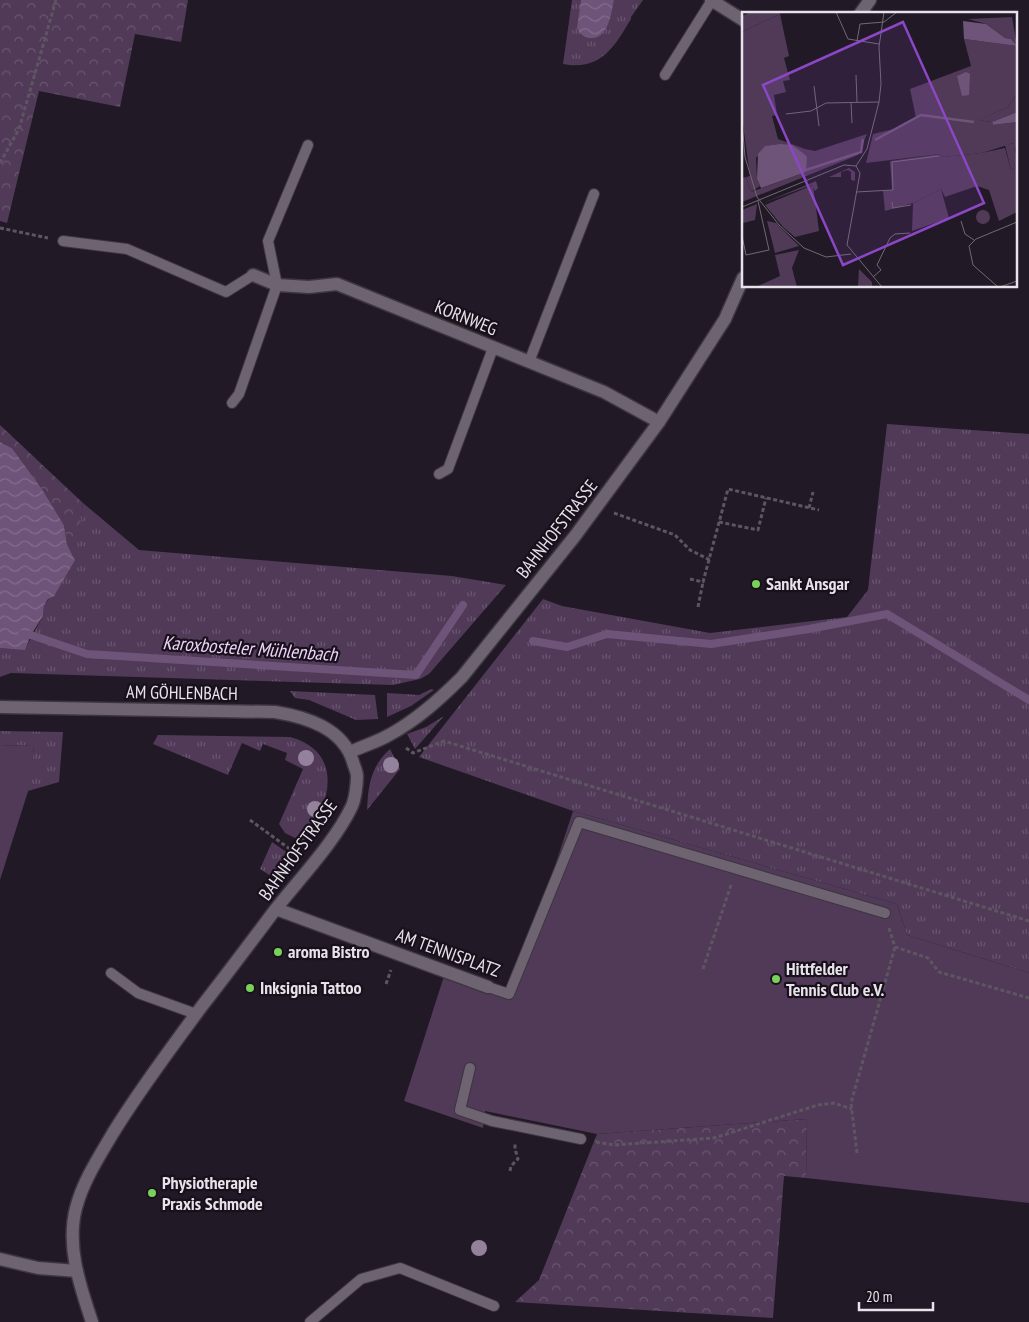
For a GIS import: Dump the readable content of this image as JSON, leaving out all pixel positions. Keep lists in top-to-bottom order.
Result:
{
  "streets": {
    "street": [
      "KORNWEG",
      "BAHNHOFSTRASSE",
      "AM GÖHLENBACH",
      "AM TENNISPLATZ"
    ]
  },
  "crossings": [
    ["KORNWEG", "BAHNHOFSTRASSE"],
    ["BAHNHOFSTRASSE", "AM GÖHLENBACH"],
    ["BAHNHOFSTRASSE", "AM TENNISPLATZ"]
  ],
  "water": ["Karoxbosteler Mühlenbach"],
  "places": [
    "Sankt Ansgar",
    "aroma Bistro",
    "Hittfelder Tennis Club e.V.",
    "Inksignia Tattoo",
    "Physiotherapie Praxis Schmode"
  ],
  "scale_bar": "20 m"
}
